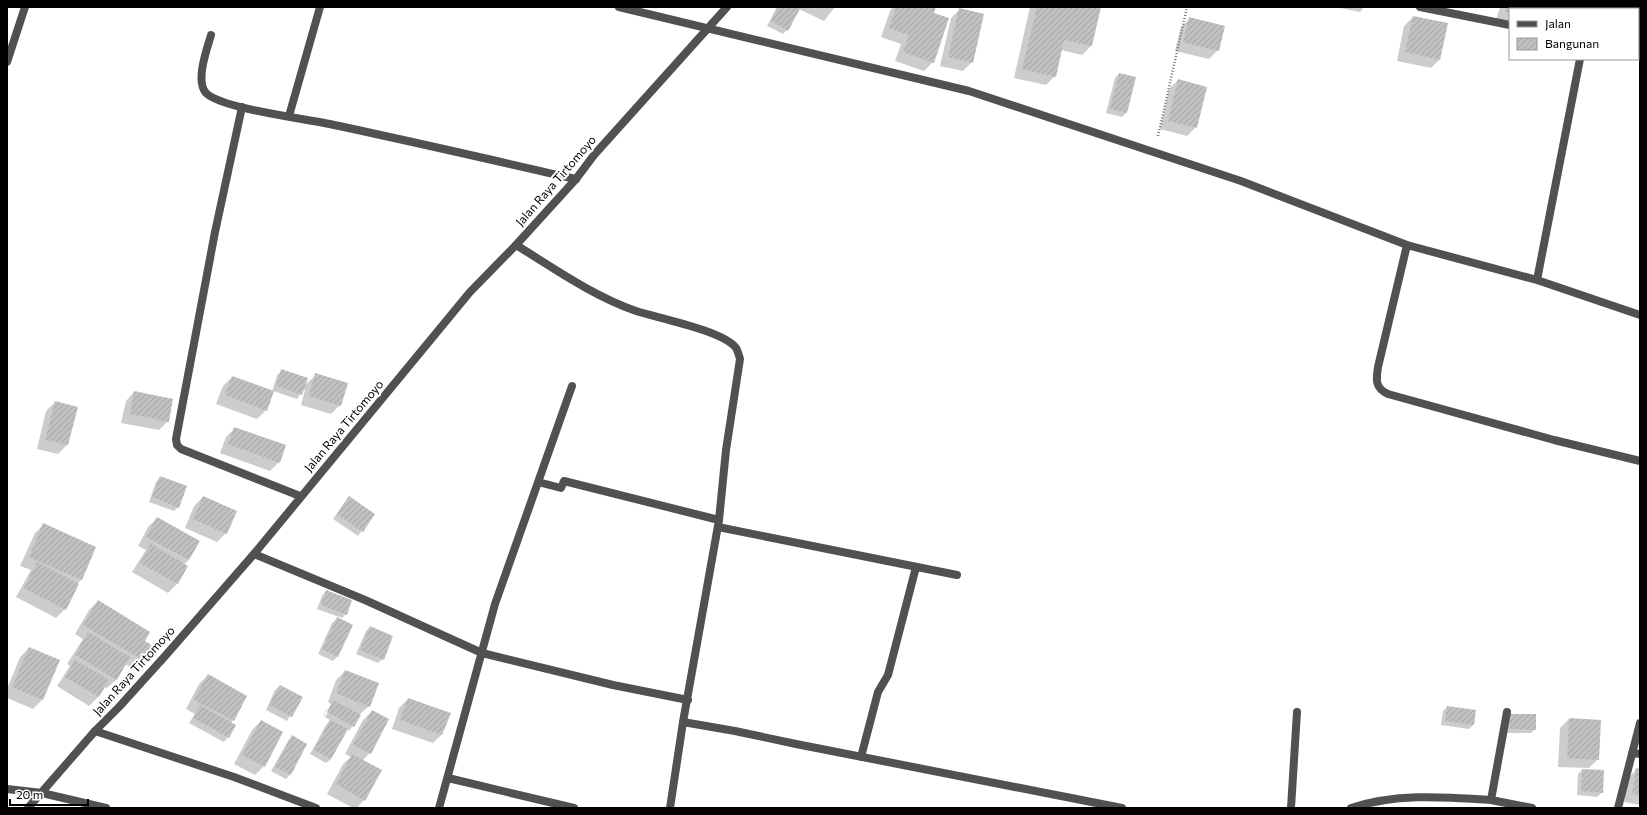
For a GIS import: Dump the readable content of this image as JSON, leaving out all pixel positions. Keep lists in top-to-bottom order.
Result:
{
  "streets": {
    "street": ["Jalan Raya Tirtomoyo"]
  },
  "legend": ["Jalan", "Bangunan"],
  "scale_bar": "20 m"
}
